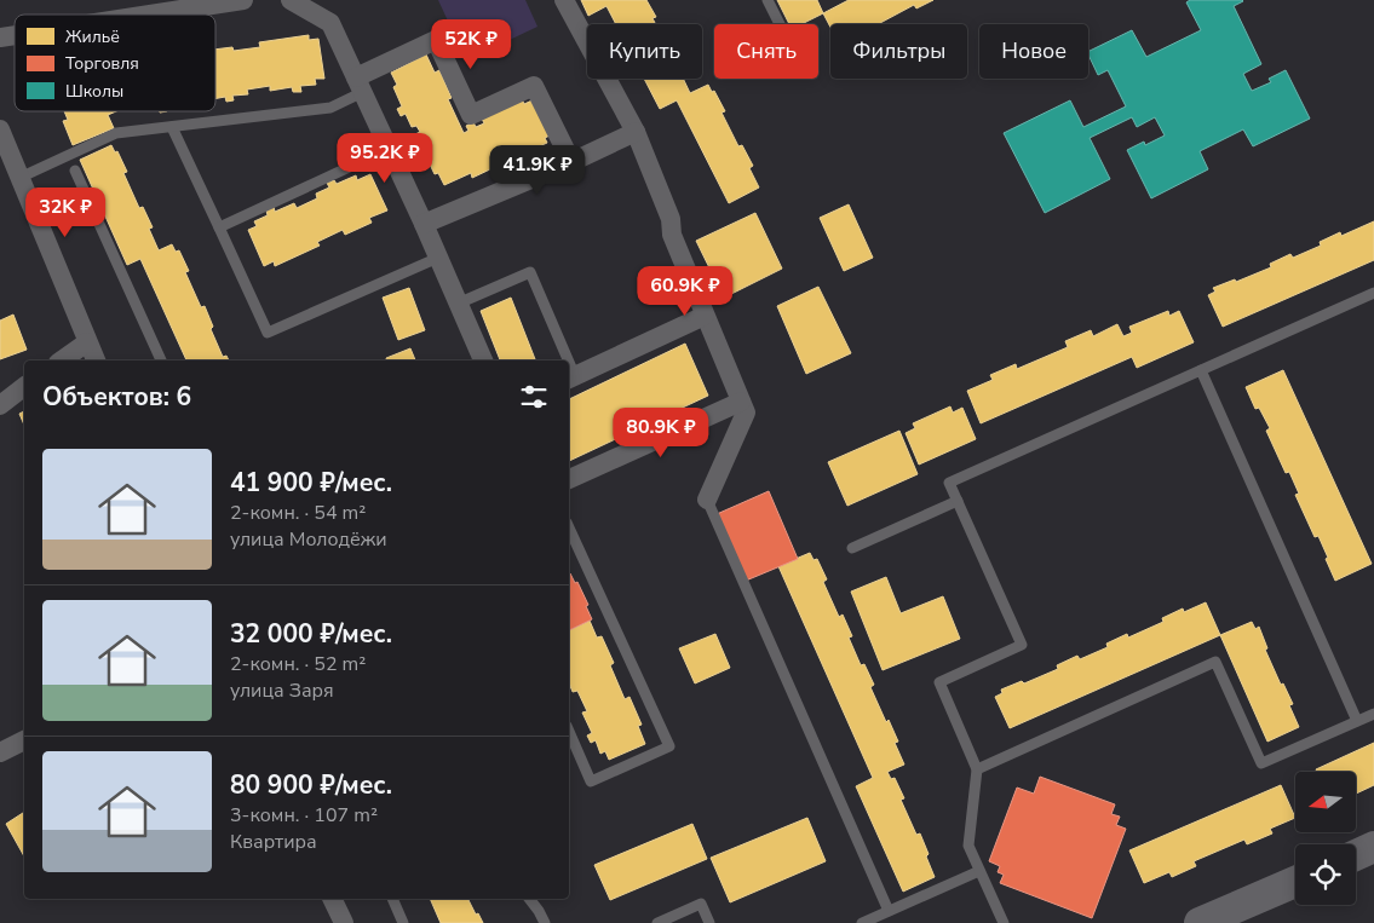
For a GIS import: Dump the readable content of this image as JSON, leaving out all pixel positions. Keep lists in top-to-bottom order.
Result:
{
  "legend": ["Жильё", "Торговля", "Школы"],
  "north": "left",
  "page": {
    "price": [
      "52K ₽",
      "95.2K ₽",
      "41.9K ₽",
      "32K ₽",
      "60.9K ₽",
      "80.9K ₽"
    ],
    "chip": [
      "Купить",
      "Снять",
      "Фильтры",
      "Новое"
    ],
    "heading": "Объектов: 6",
    "list": [
      {
        "name": "41 900 ₽/мес.",
        "note": "2-комн. · 54 m² · улица Молодёжи"
      },
      {
        "name": "32 000 ₽/мес.",
        "note": "2-комн. · 52 m² · улица Заря"
      },
      {
        "name": "80 900 ₽/мес.",
        "note": "3-комн. · 107 m² · Квартира"
      }
    ]
  }
}
